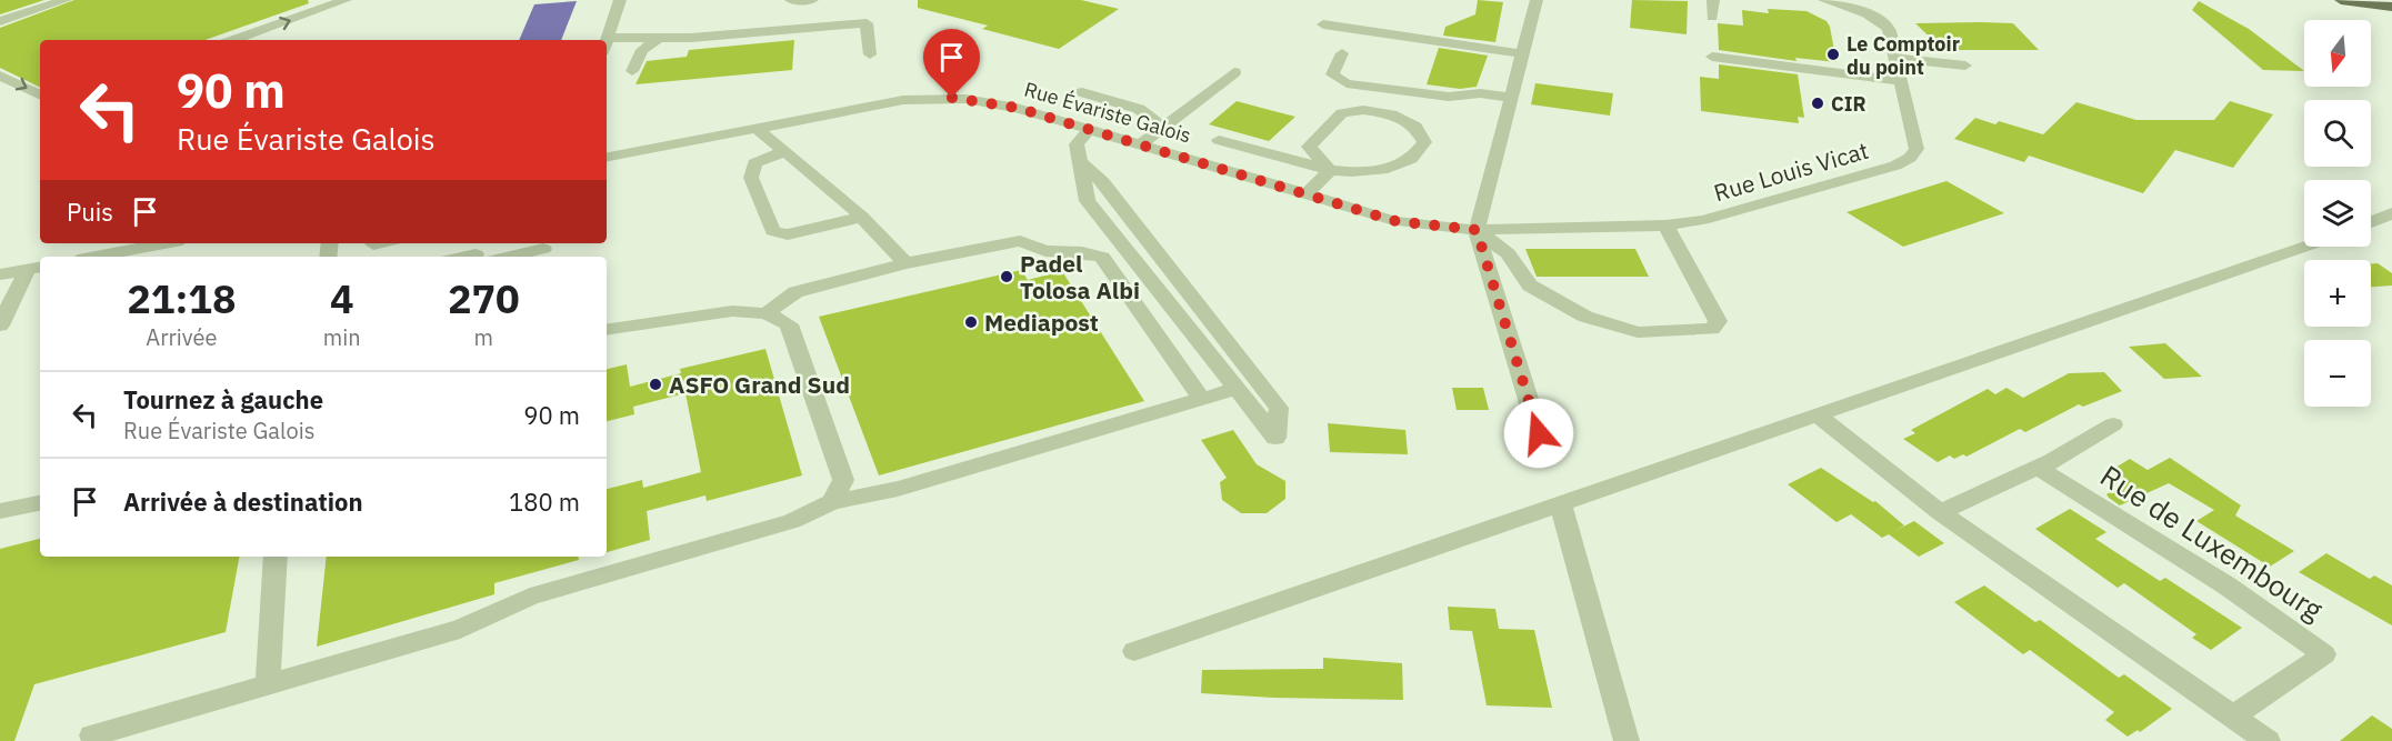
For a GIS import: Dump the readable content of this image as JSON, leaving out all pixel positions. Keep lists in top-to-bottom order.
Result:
{
  "streets": {
    "street": ["Rue Évariste Galois", "Rue Louis Vicat", "Rue de Luxembourg"]
  },
  "crossings": [
    ["Rue Évariste Galois", "Rue Louis Vicat"]
  ],
  "places": [
    "Le Comptoir du point",
    "CIR",
    "Padel Tolosa Albi",
    "Mediapost",
    "ASFO Grand Sud"
  ],
  "north": "bottom",
  "page": {
    "map_buttons": ["+", "−"],
    "turn": ["90 m", "Rue Évariste Galois"],
    "then": "Puis",
    "eta": [
      "21:18",
      "Arrivée",
      "4",
      "min",
      "270",
      "m"
    ],
    "list": [
      {
        "name": "Tournez à gauche",
        "note": "Rue Évariste Galois",
        "value": "90 m"
      },
      {
        "name": "Arrivée à destination",
        "value": "180 m"
      }
    ]
  }
}
